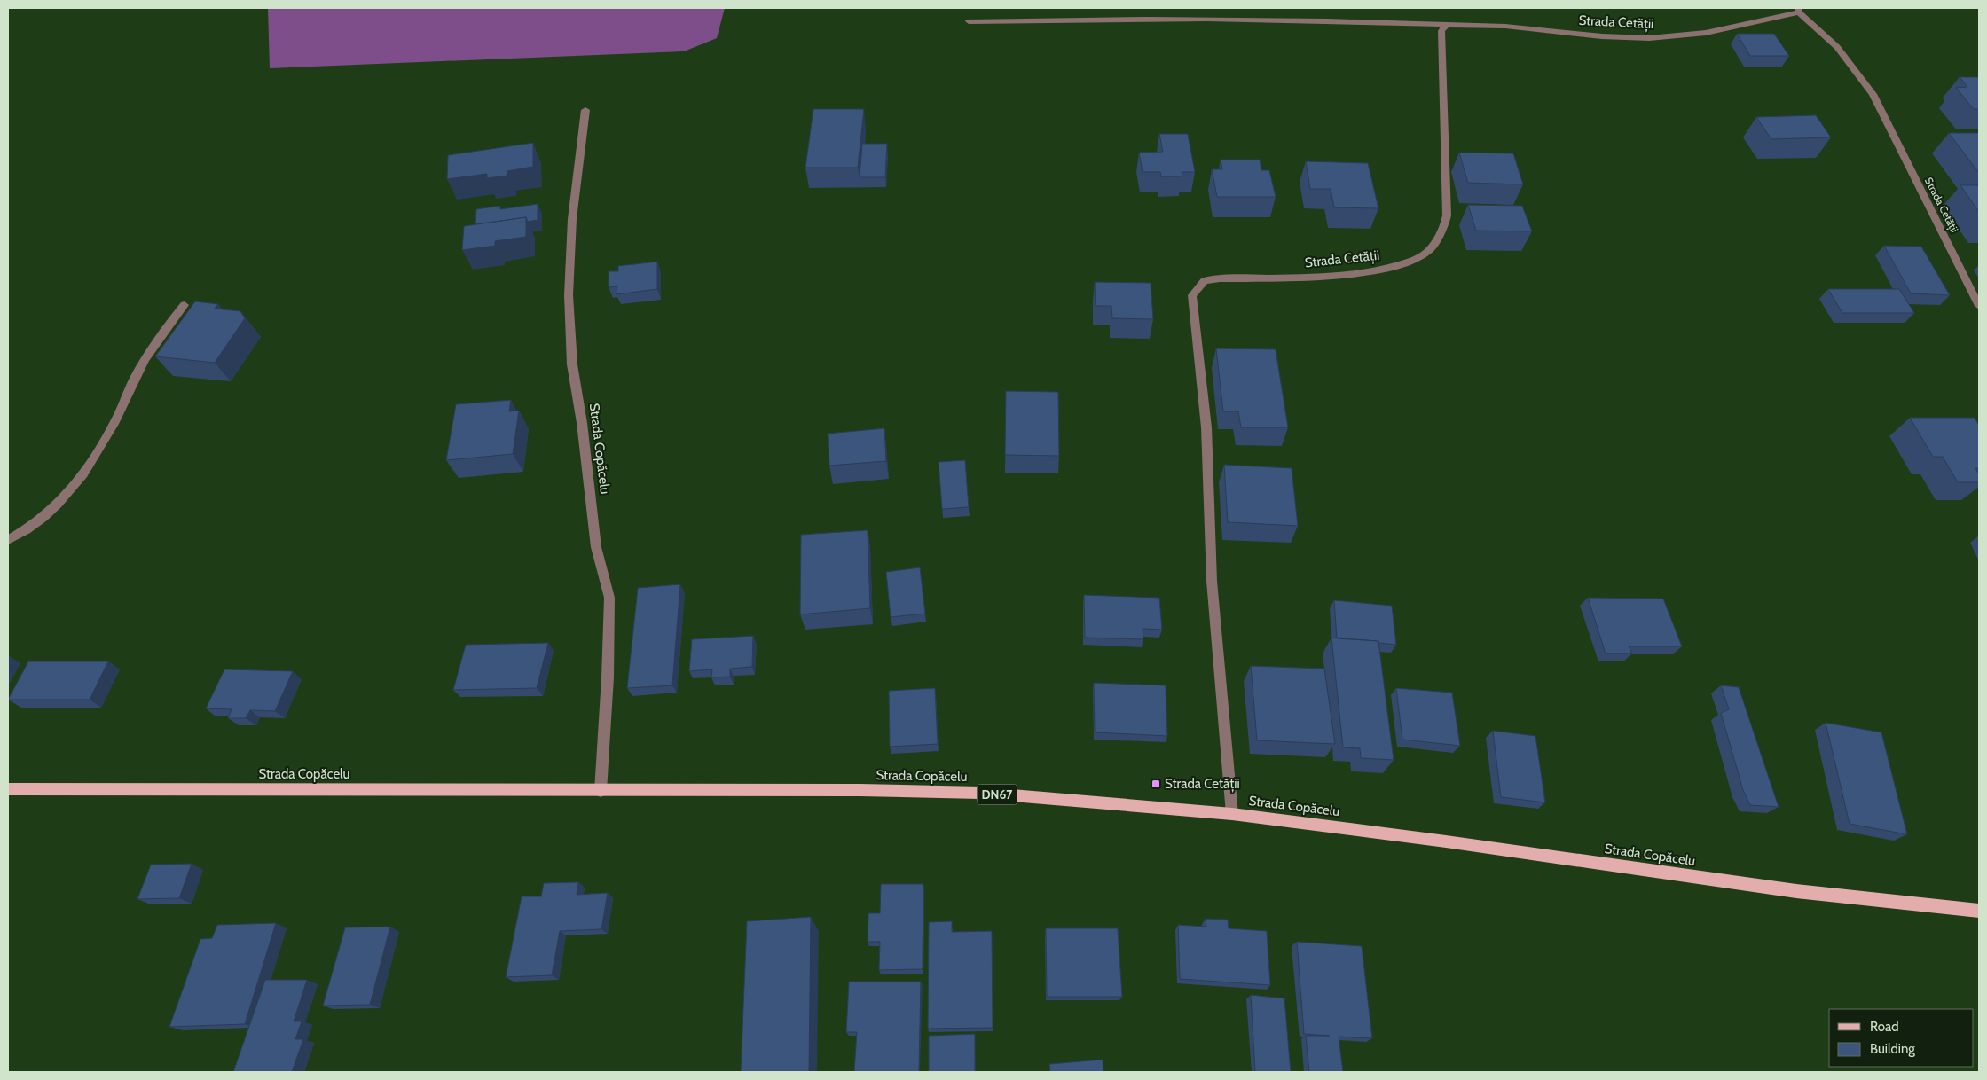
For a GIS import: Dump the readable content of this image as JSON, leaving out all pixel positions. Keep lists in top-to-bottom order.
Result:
{
  "streets": {
    "main road": ["Strada Copăcelu", "DN67"],
    "street": ["Strada Cetății"]
  },
  "crossings": [
    ["Strada Cetății", "Strada Copăcelu"]
  ],
  "places": {
    "transit": ["Strada Cetății"]
  },
  "legend": ["Road", "Building"]
}
